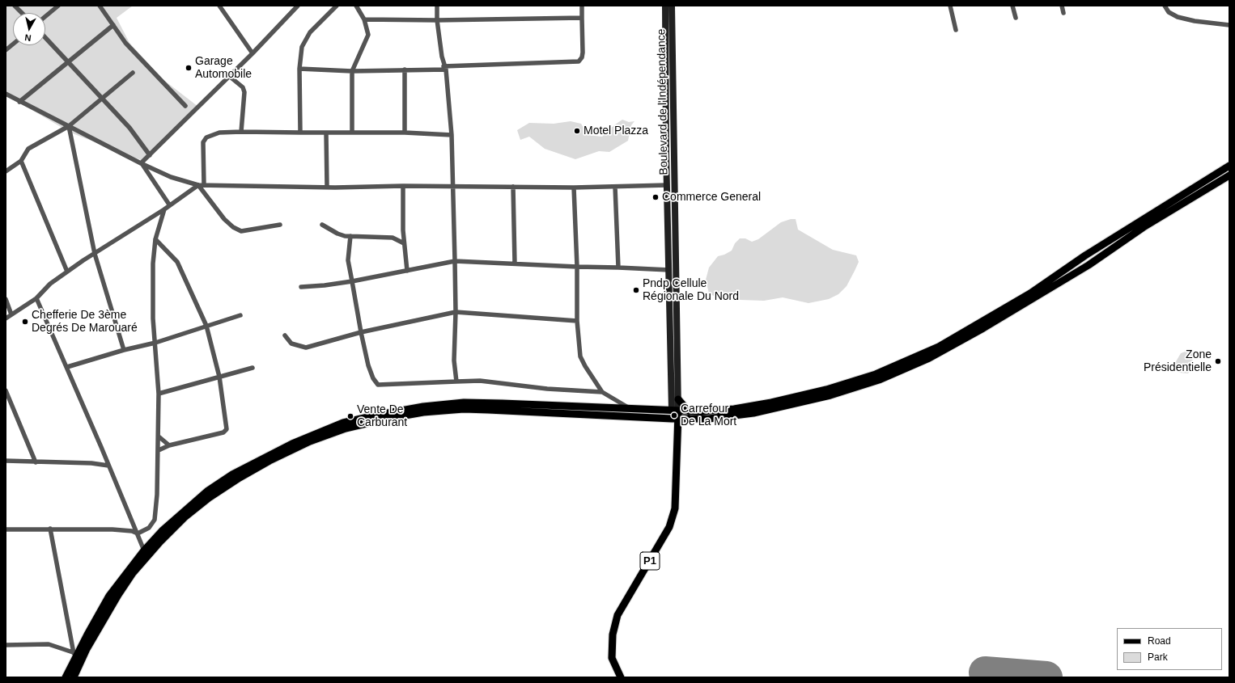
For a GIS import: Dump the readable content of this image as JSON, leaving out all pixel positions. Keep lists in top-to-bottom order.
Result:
{
  "streets": {
    "main road": ["Boulevard de l'Indépendance", "P1"]
  },
  "places": [
    "Garage Automobile",
    "Motel Plazza",
    "Commerce General",
    "Pndp Cellule Régionale Du Nord",
    "Chefferie De 3ème Degrés De Marouaré",
    "Zone Présidentielle",
    "Carrefour De La Mort",
    "Vente De Carburant"
  ],
  "legend": ["Road", "Park"],
  "north": "bottom"
}
